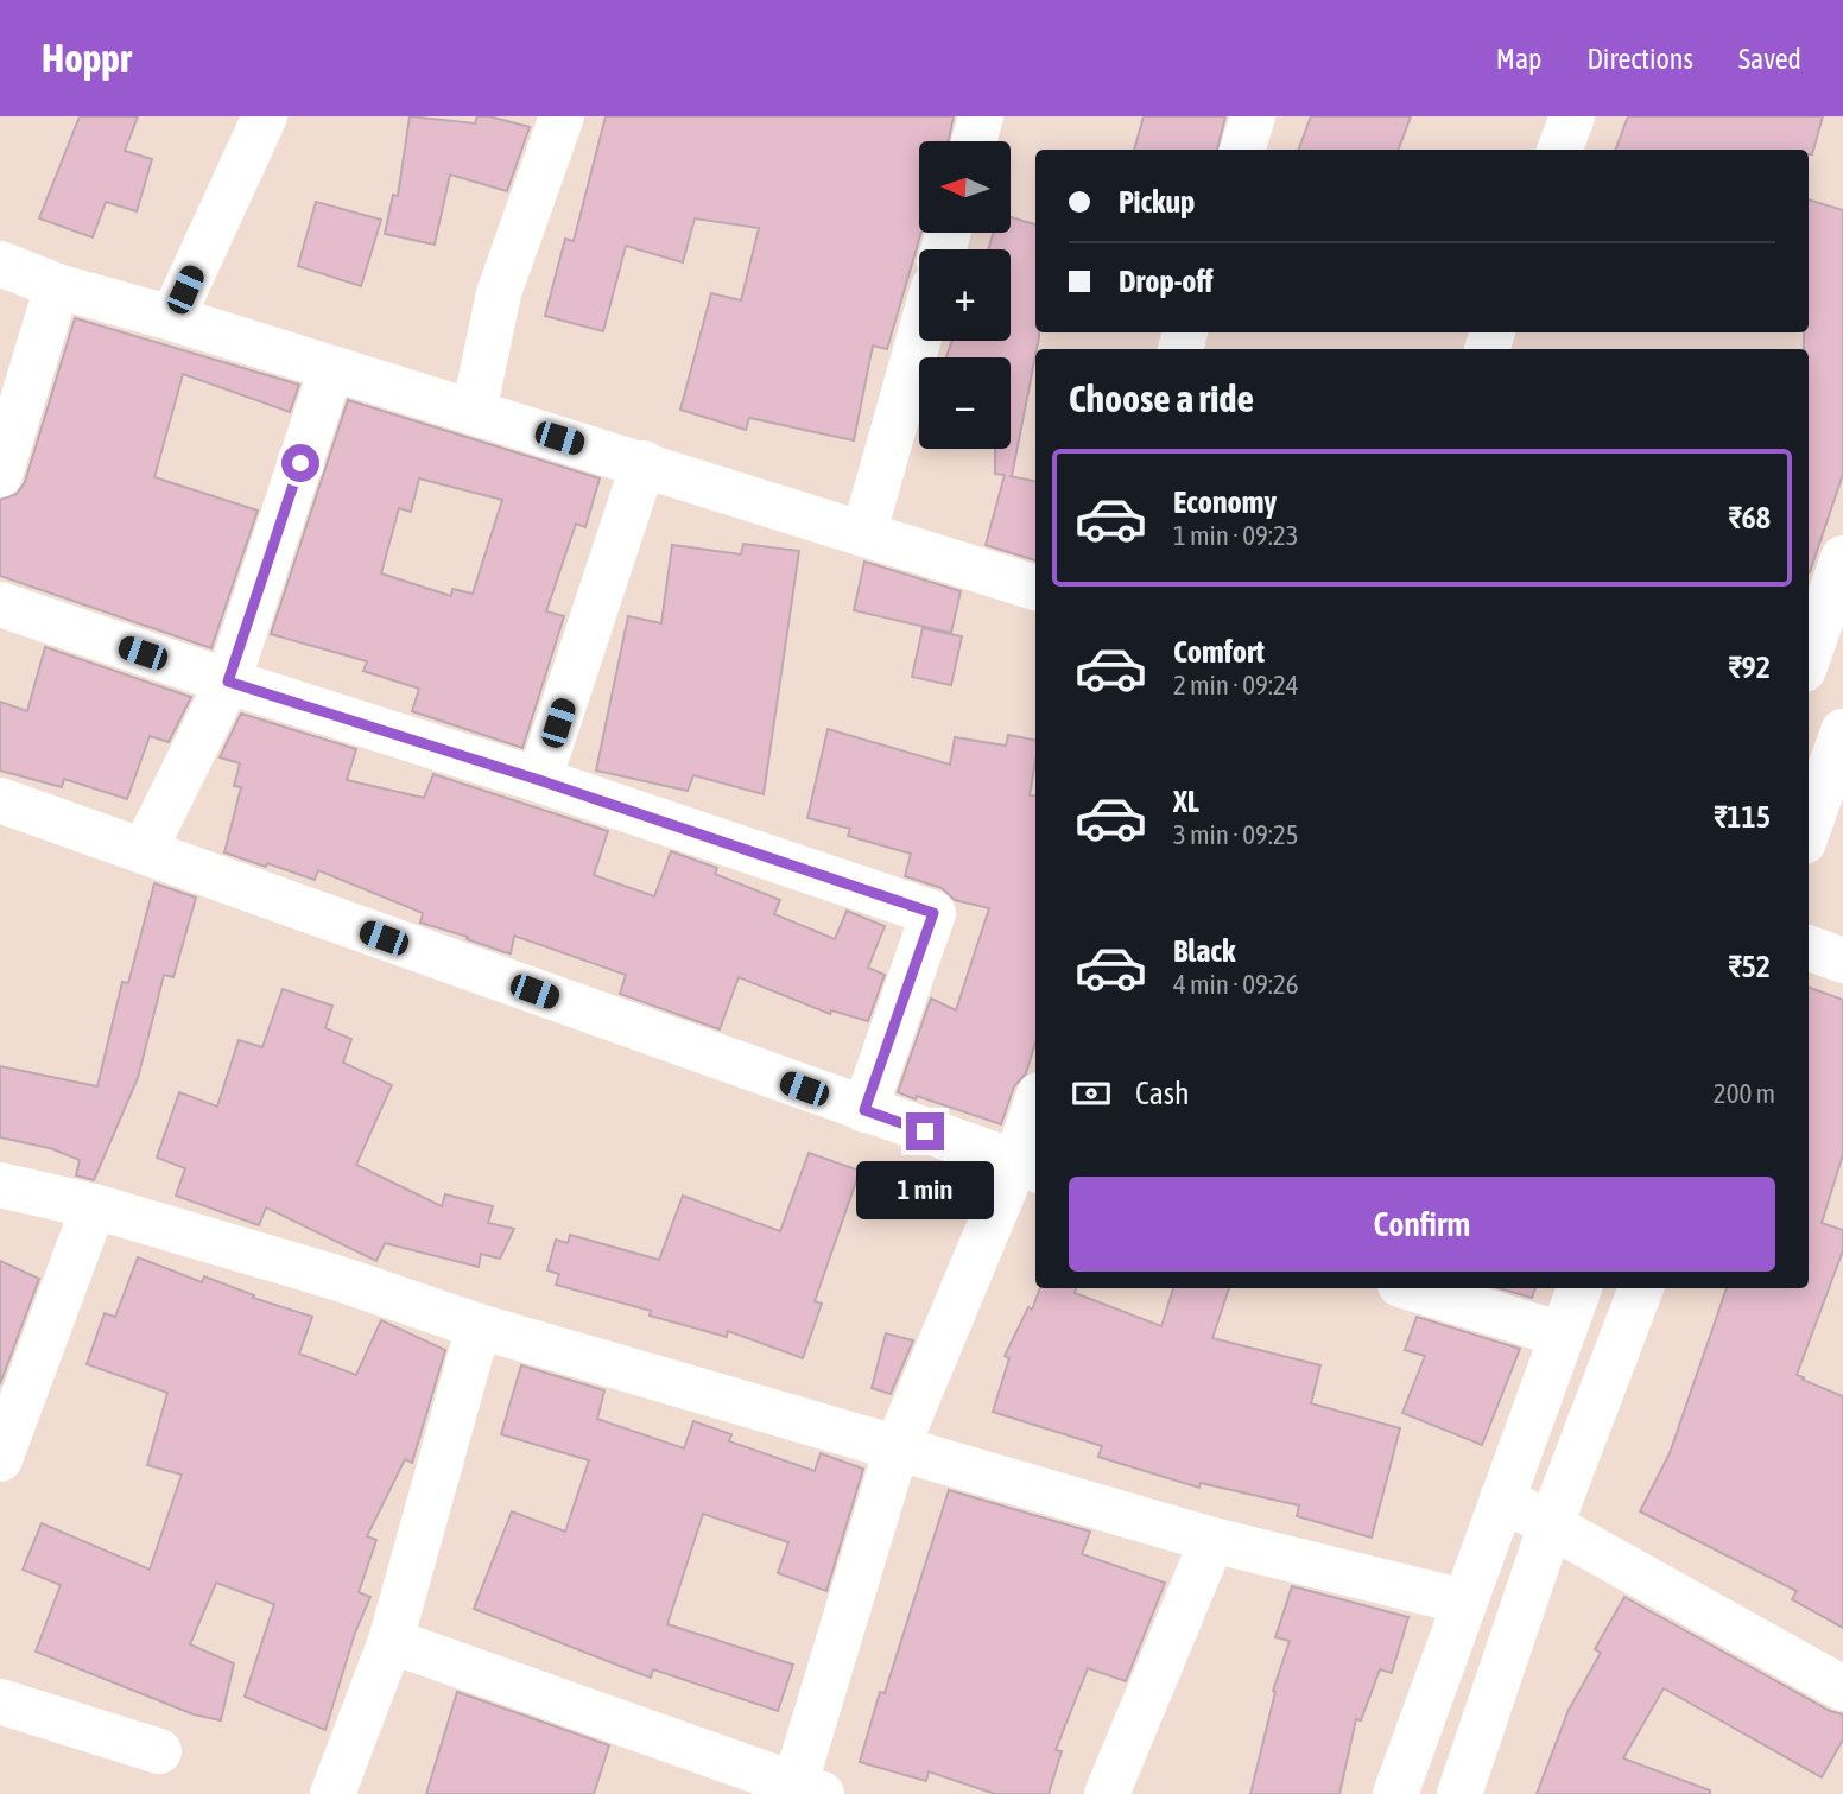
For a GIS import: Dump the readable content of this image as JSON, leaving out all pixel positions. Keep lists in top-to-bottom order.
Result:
{
  "north": "left",
  "page": {
    "header": "Hoppr",
    "nav": ["Map", "Directions", "Saved"],
    "map_buttons": ["+", "−"],
    "banner": ["Pickup", "Drop-off"],
    "heading": "Choose a ride",
    "list": [
      {
        "name": "Economy",
        "note": "1 min · 09:23",
        "value": "₹68"
      },
      {
        "name": "Comfort",
        "note": "2 min · 09:24",
        "value": "₹92"
      },
      {
        "name": "XL",
        "note": "3 min · 09:25",
        "value": "₹115"
      },
      {
        "name": "Black",
        "note": "4 min · 09:26",
        "value": "₹52"
      }
    ],
    "pay": ["Cash", "200 m"],
    "buttons": "Confirm",
    "bubble": "1 min"
  }
}
